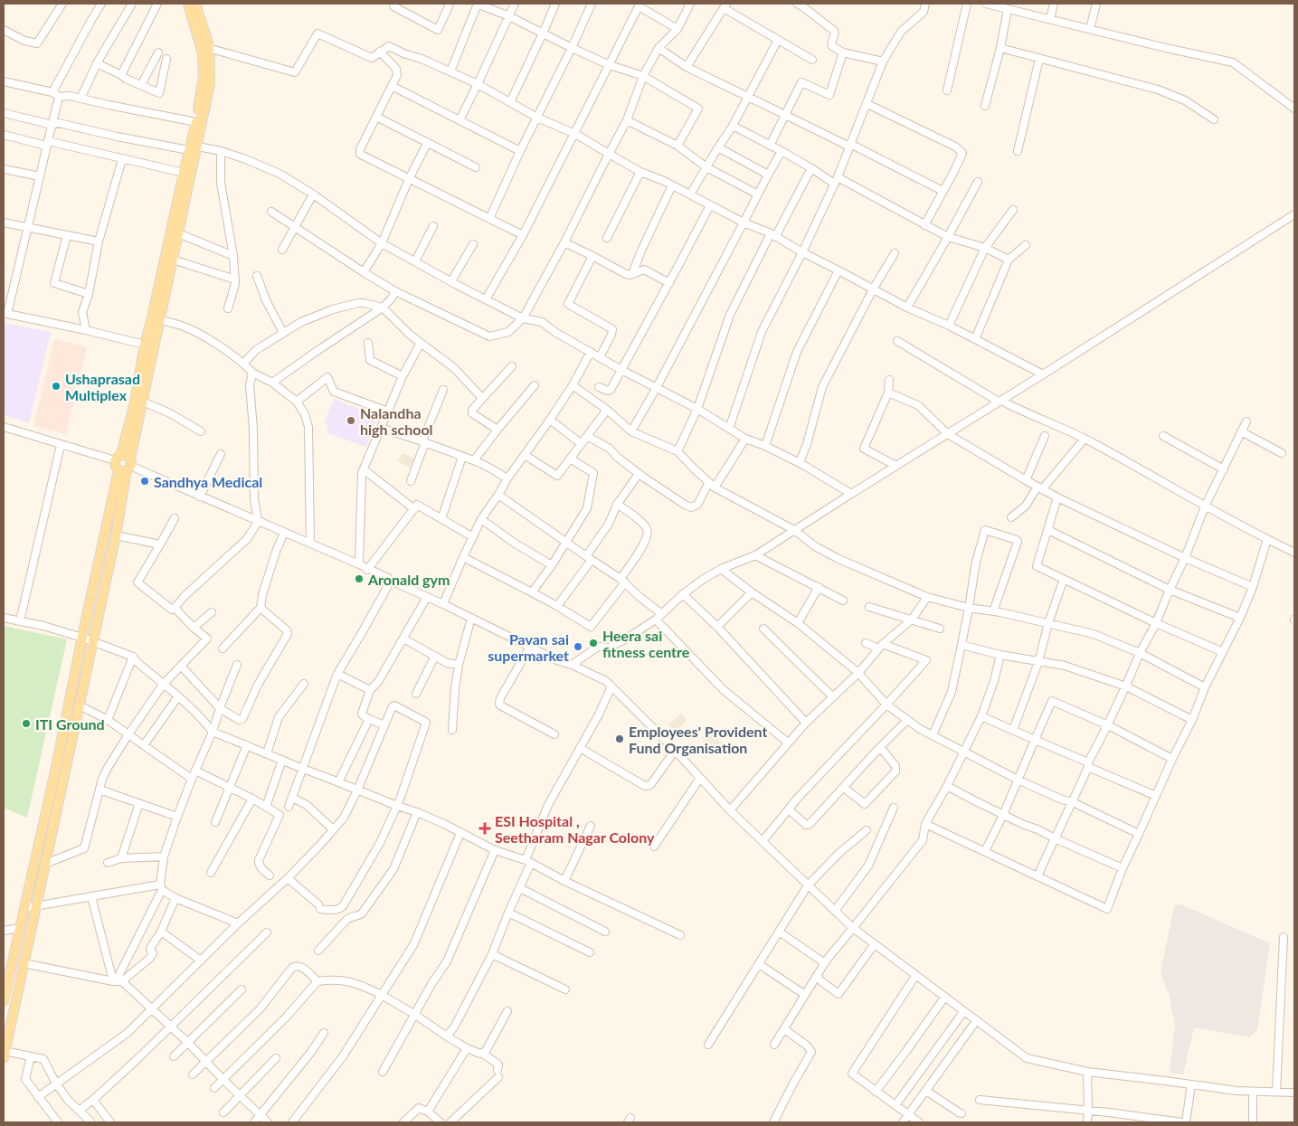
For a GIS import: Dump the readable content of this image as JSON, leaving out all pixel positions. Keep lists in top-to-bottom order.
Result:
{
  "places": {
    "other": [
      "Ushaprasad Multiplex",
      "Nalandha high school",
      "Sandhya Medical",
      "Aronald gym",
      "Heera sai fitness centre",
      "Pavan sai supermarket",
      "ITI Ground",
      "Employees' Provident Fund Organisation"
    ],
    "health": ["ESI Hospital , Seetharam Nagar Colony"]
  }
}
